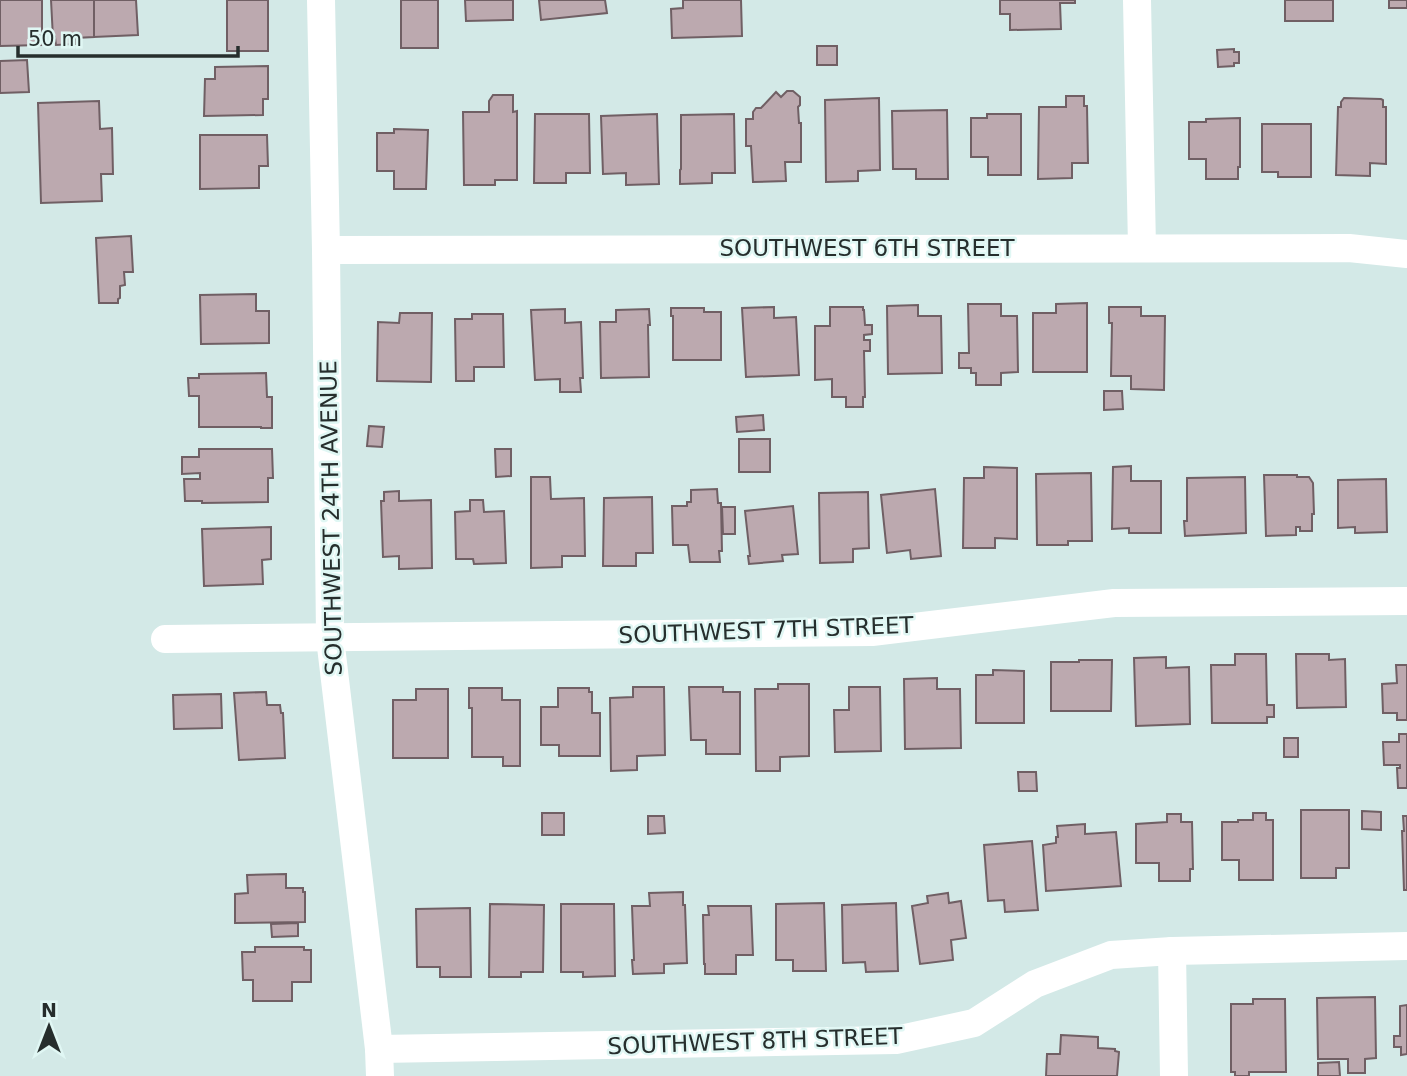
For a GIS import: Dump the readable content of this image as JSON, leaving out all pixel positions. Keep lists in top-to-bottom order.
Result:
{
  "streets": {
    "street": [
      "SOUTHWEST 6TH STREET",
      "SOUTHWEST 24TH AVENUE",
      "SOUTHWEST 7TH STREET",
      "SOUTHWEST 8TH STREET"
    ]
  },
  "crossings": [
    ["SOUTHWEST 6TH STREET", "SOUTHWEST 24TH AVENUE"],
    ["SOUTHWEST 24TH AVENUE", "SOUTHWEST 7TH STREET"],
    ["SOUTHWEST 24TH AVENUE", "SOUTHWEST 8TH STREET"]
  ],
  "scale_bar": "50 m",
  "north": "top"
}
